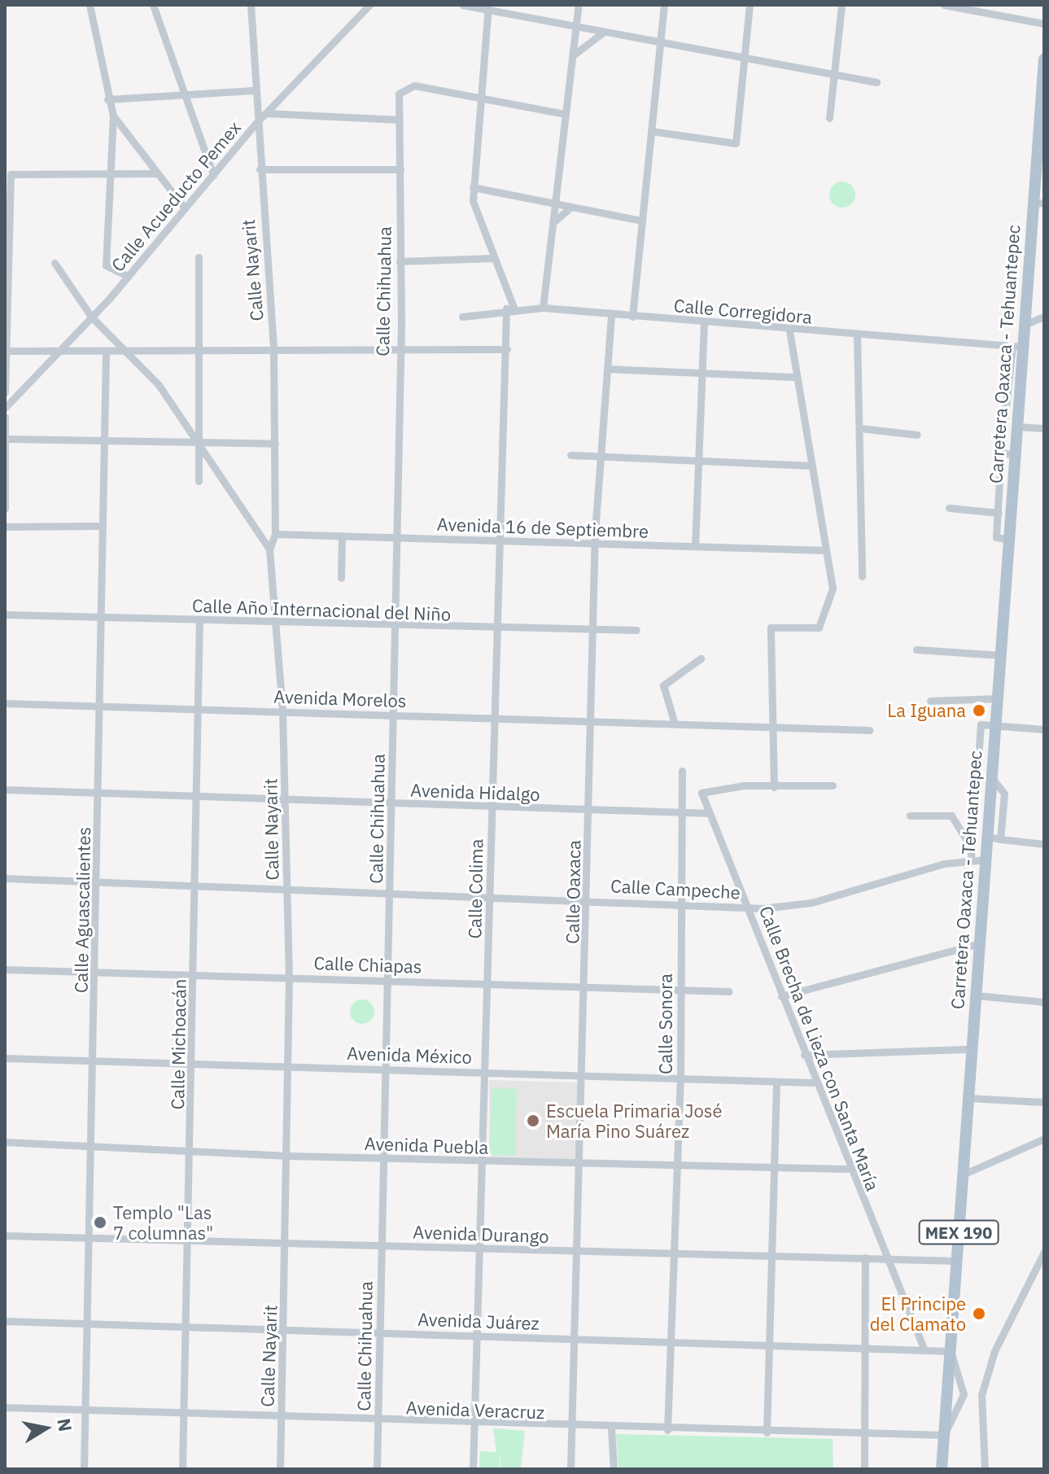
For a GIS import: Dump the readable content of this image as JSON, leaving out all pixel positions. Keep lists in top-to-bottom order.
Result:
{
  "streets": {
    "main road": ["Carretera Oaxaca - Tehuantepec", "MEX 190"],
    "street": [
      "Calle Acueducto Pemex",
      "Calle Nayarit",
      "Calle Chihuahua",
      "Calle Corregidora",
      "Avenida 16 de Septiembre",
      "Calle Año Internacional del Niño",
      "Avenida Morelos",
      "Avenida Hidalgo",
      "Calle Colima",
      "Calle Campeche",
      "Calle Oaxaca",
      "Calle Aguascalientes",
      "Calle Chiapas",
      "Calle Sonora",
      "Calle Michoacán",
      "Calle Brecha de Lieza con Santa María",
      "Avenida México",
      "Avenida Puebla",
      "Avenida Durango",
      "Avenida Juárez",
      "Avenida Veracruz"
    ]
  },
  "crossings": [
    ["Calle Acueducto Pemex", "Calle Nayarit"],
    ["Calle Nayarit", "Avenida 16 de Septiembre"],
    ["Calle Nayarit", "Calle Año Internacional del Niño"],
    ["Calle Nayarit", "Avenida Morelos"],
    ["Calle Nayarit", "Avenida Hidalgo"],
    ["Calle Nayarit", "Calle Campeche"],
    ["Calle Nayarit", "Calle Chiapas"],
    ["Calle Nayarit", "Avenida México"],
    ["Calle Nayarit", "Avenida Puebla"],
    ["Calle Nayarit", "Avenida Durango"],
    ["Calle Nayarit", "Avenida Juárez"],
    ["Calle Nayarit", "Avenida Veracruz"],
    ["Calle Chihuahua", "Avenida 16 de Septiembre"],
    ["Calle Chihuahua", "Calle Año Internacional del Niño"],
    ["Calle Chihuahua", "Avenida Morelos"],
    ["Calle Chihuahua", "Avenida Hidalgo"],
    ["Calle Chihuahua", "Calle Campeche"],
    ["Calle Chihuahua", "Calle Chiapas"],
    ["Calle Chihuahua", "Avenida México"],
    ["Calle Chihuahua", "Avenida Puebla"],
    ["Calle Chihuahua", "Avenida Durango"],
    ["Calle Chihuahua", "Avenida Juárez"],
    ["Calle Chihuahua", "Avenida Veracruz"],
    ["Calle Corregidora", "Carretera Oaxaca - Tehuantepec"],
    ["Calle Corregidora", "Calle Colima"],
    ["Calle Corregidora", "Calle Oaxaca"],
    ["Carretera Oaxaca - Tehuantepec", "Calle Campeche"],
    ["Carretera Oaxaca - Tehuantepec", "Avenida Durango"],
    ["Carretera Oaxaca - Tehuantepec", "Avenida Juárez"],
    ["Carretera Oaxaca - Tehuantepec", "Avenida Veracruz"],
    ["Avenida 16 de Septiembre", "Calle Colima"],
    ["Avenida 16 de Septiembre", "Calle Oaxaca"],
    ["Calle Año Internacional del Niño", "Calle Colima"],
    ["Calle Año Internacional del Niño", "Calle Oaxaca"],
    ["Calle Año Internacional del Niño", "Calle Aguascalientes"],
    ["Calle Año Internacional del Niño", "Calle Michoacán"],
    ["Avenida Morelos", "Calle Colima"],
    ["Avenida Morelos", "Calle Oaxaca"],
    ["Avenida Morelos", "Calle Aguascalientes"],
    ["Avenida Morelos", "Calle Michoacán"],
    ["Avenida Hidalgo", "Calle Colima"],
    ["Avenida Hidalgo", "Calle Oaxaca"],
    ["Avenida Hidalgo", "Calle Aguascalientes"],
    ["Avenida Hidalgo", "Calle Sonora"],
    ["Avenida Hidalgo", "Calle Michoacán"],
    ["Avenida Hidalgo", "Calle Brecha de Lieza con Santa María"],
    ["Calle Colima", "Calle Campeche"],
    ["Calle Colima", "Calle Chiapas"],
    ["Calle Colima", "Avenida México"],
    ["Calle Colima", "Avenida Puebla"],
    ["Calle Colima", "Avenida Durango"],
    ["Calle Colima", "Avenida Juárez"],
    ["Calle Colima", "Avenida Veracruz"],
    ["Calle Campeche", "Calle Oaxaca"],
    ["Calle Campeche", "Calle Aguascalientes"],
    ["Calle Campeche", "Calle Sonora"],
    ["Calle Campeche", "Calle Michoacán"],
    ["Calle Campeche", "Calle Brecha de Lieza con Santa María"],
    ["Calle Oaxaca", "Calle Chiapas"],
    ["Calle Oaxaca", "Avenida México"],
    ["Calle Oaxaca", "Avenida Puebla"],
    ["Calle Oaxaca", "Avenida Durango"],
    ["Calle Oaxaca", "Avenida Juárez"],
    ["Calle Oaxaca", "Avenida Veracruz"],
    ["Calle Aguascalientes", "Calle Chiapas"],
    ["Calle Aguascalientes", "Avenida México"],
    ["Calle Aguascalientes", "Avenida Puebla"],
    ["Calle Aguascalientes", "Avenida Durango"],
    ["Calle Aguascalientes", "Avenida Juárez"],
    ["Calle Aguascalientes", "Avenida Veracruz"],
    ["Calle Chiapas", "Calle Sonora"],
    ["Calle Chiapas", "Calle Michoacán"],
    ["Calle Sonora", "Avenida México"],
    ["Calle Sonora", "Avenida Puebla"],
    ["Calle Sonora", "Avenida Durango"],
    ["Calle Sonora", "Avenida Juárez"],
    ["Calle Sonora", "Avenida Veracruz"],
    ["Calle Michoacán", "Avenida México"],
    ["Calle Michoacán", "Avenida Puebla"],
    ["Calle Michoacán", "Avenida Durango"],
    ["Calle Michoacán", "Avenida Juárez"],
    ["Calle Michoacán", "Avenida Veracruz"],
    ["Calle Brecha de Lieza con Santa María", "Avenida México"],
    ["Calle Brecha de Lieza con Santa María", "Avenida Puebla"],
    ["Calle Brecha de Lieza con Santa María", "Avenida Durango"],
    ["Calle Brecha de Lieza con Santa María", "Avenida Juárez"]
  ],
  "places": [
    "La Iguana",
    "Escuela Primaria José María Pino Suárez",
    "Templo \"Las 7 columnas\"",
    "El Principe del Clamato"
  ],
  "north": "right"
}
